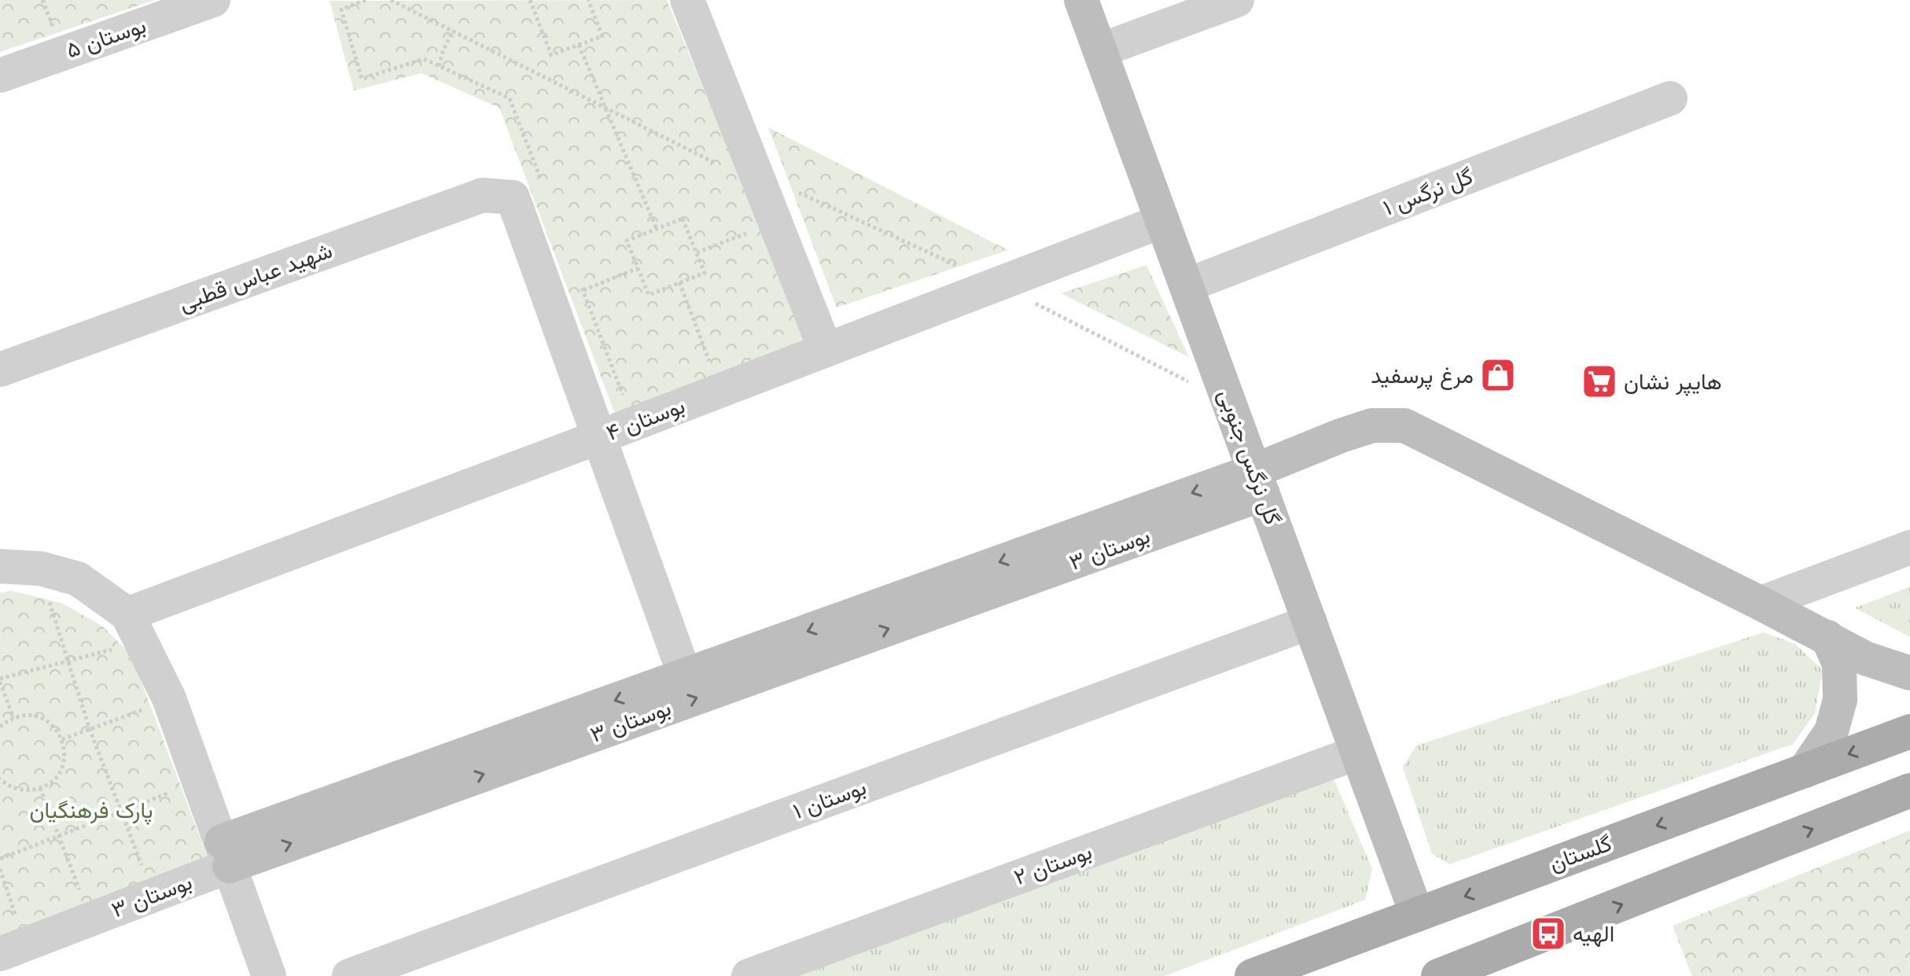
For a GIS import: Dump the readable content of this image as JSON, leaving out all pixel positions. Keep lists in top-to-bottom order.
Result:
{
  "streets": {
    "main road": ["گلستان"],
    "street": [
      "بوستان ۵",
      "گل نرگس ۱",
      "شهید عباس قطبی",
      "بوستان ۴",
      "گل نرگس جنوبی",
      "بوستان ۳",
      "بوستان ۱",
      "بوستان ۲"
    ]
  },
  "crossings": [
    ["گل نرگس ۱", "گل نرگس جنوبی"],
    ["بوستان ۴", "گل نرگس جنوبی"],
    ["گل نرگس جنوبی", "بوستان ۳"],
    ["گل نرگس جنوبی", "بوستان ۱"],
    ["گل نرگس جنوبی", "گلستان"],
    ["گل نرگس جنوبی", "بوستان ۲"]
  ],
  "parks": ["پارک فرهنگیان"],
  "places": {
    "shop": ["مرغ پرسفید"],
    "supermarket": ["هایپر نشان"],
    "bus stop": ["الهیه"]
  }
}
